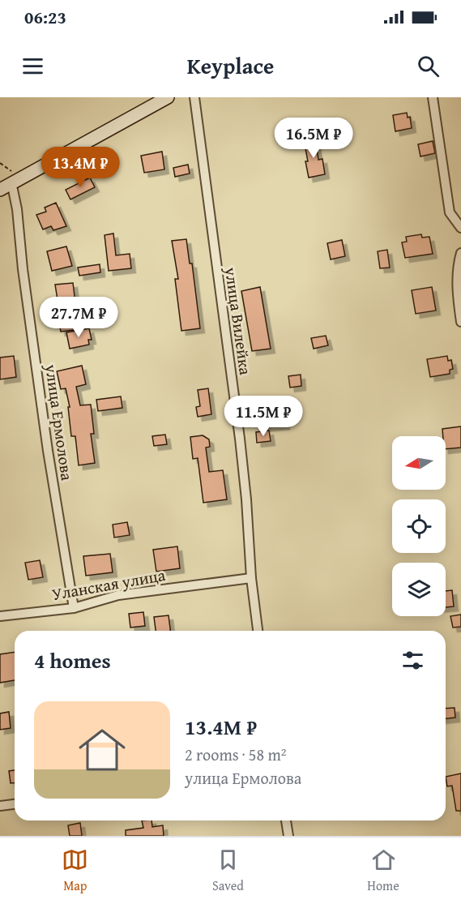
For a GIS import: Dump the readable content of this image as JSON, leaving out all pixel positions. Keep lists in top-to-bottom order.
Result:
{
  "streets": {
    "street": ["улица Вилейка", "улица Ермолова", "Уланская улица"]
  },
  "crossings": [
    ["улица Вилейка", "Уланская улица"],
    ["улица Ермолова", "Уланская улица"]
  ],
  "north": "left",
  "page": {
    "status": "06:23",
    "header": "Keyplace",
    "price": [
      "16.5M ₽",
      "13.4M ₽",
      "27.7M ₽",
      "11.5M ₽"
    ],
    "heading": "4 homes",
    "list": [
      {
        "name": "13.4M ₽",
        "note": "2 rooms · 58 m² · улица Ермолова"
      }
    ],
    "tabs": ["Map", "Saved", "Home"]
  }
}
